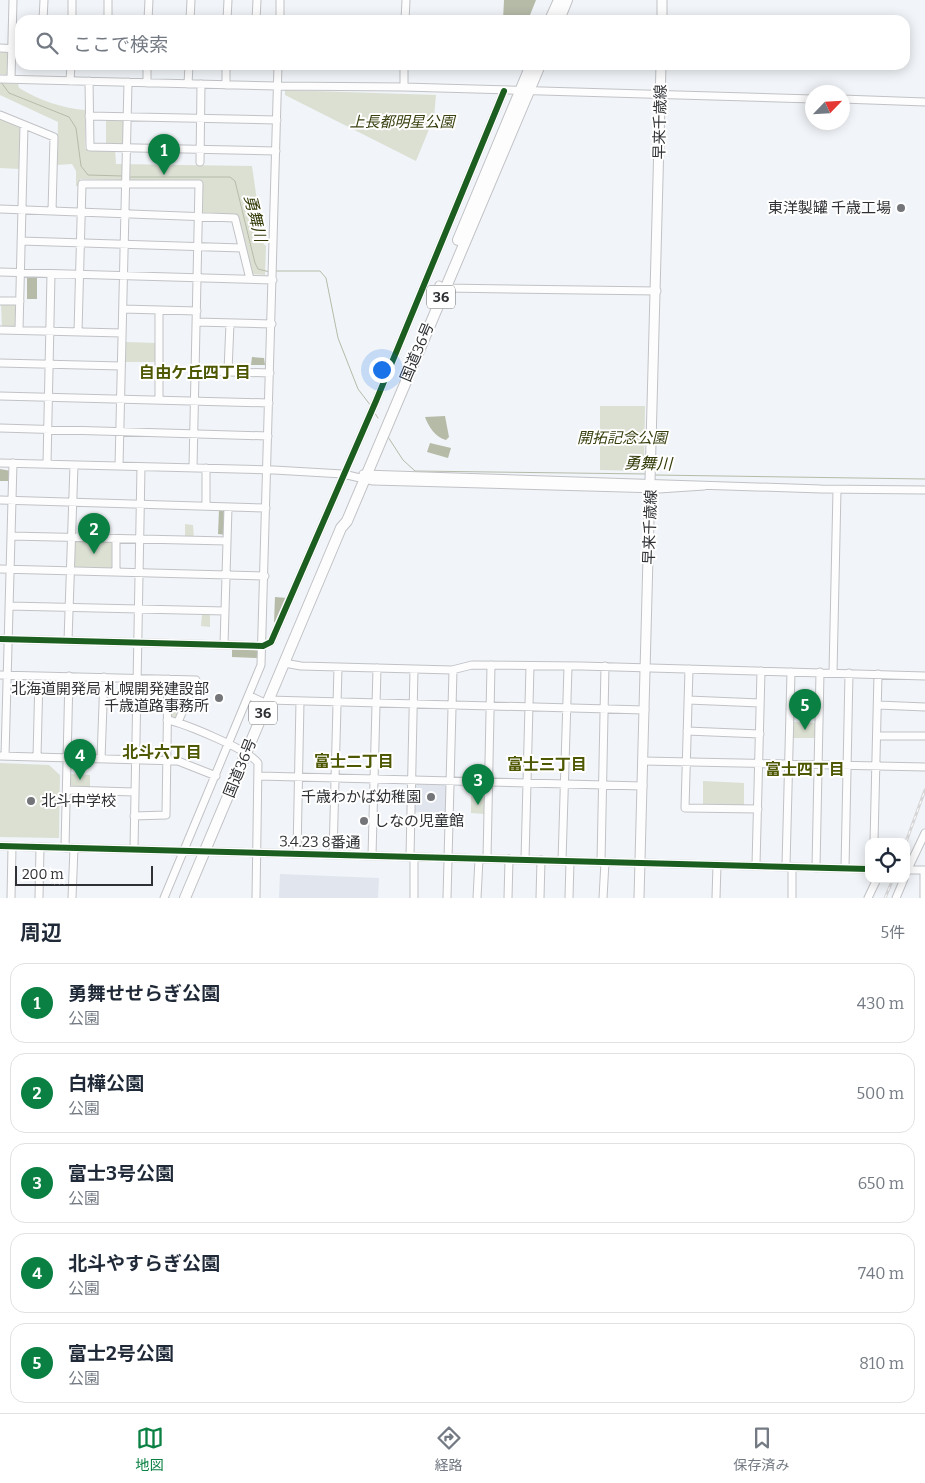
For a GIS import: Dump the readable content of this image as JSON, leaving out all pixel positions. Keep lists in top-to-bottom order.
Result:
{
  "streets": {
    "highway": ["36", "国道36号"],
    "main road": ["早来千歳線"],
    "street": ["3.4.23 8番通"]
  },
  "crossings": [
    ["早来千歳線", "3.4.23 8番通"],
    ["国道36号", "3.4.23 8番通"]
  ],
  "districts": [
    "自由ケ丘四丁目",
    "北斗六丁目",
    "富士二丁目",
    "富士三丁目",
    "富士四丁目"
  ],
  "water": ["勇舞川"],
  "parks": ["上長都明星公園", "開拓記念公園"],
  "places": [
    "東洋製罐 千歳工場",
    "北海道開発局 札幌開発建設部 千歳道路事務所",
    "千歳わかば幼稚園",
    "北斗中学校",
    "しなの児童館"
  ],
  "scale_bar": "200 m",
  "north": "top right",
  "page": {
    "search": "ここで検索",
    "pins": [
      "1",
      "2",
      "5",
      "4",
      "3"
    ],
    "scale": "200 m",
    "heading": ["周辺", "5件"],
    "list": [
      {
        "mark": "1",
        "name": "勇舞せせらぎ公園",
        "note": "公園",
        "value": "430 m"
      },
      {
        "mark": "2",
        "name": "白樺公園",
        "note": "公園",
        "value": "500 m"
      },
      {
        "mark": "3",
        "name": "富士3号公園",
        "note": "公園",
        "value": "650 m"
      },
      {
        "mark": "4",
        "name": "北斗やすらぎ公園",
        "note": "公園",
        "value": "740 m"
      },
      {
        "mark": "5",
        "name": "富士2号公園",
        "note": "公園",
        "value": "810 m"
      }
    ],
    "nav": ["地図", "経路", "保存済み"]
  }
}
